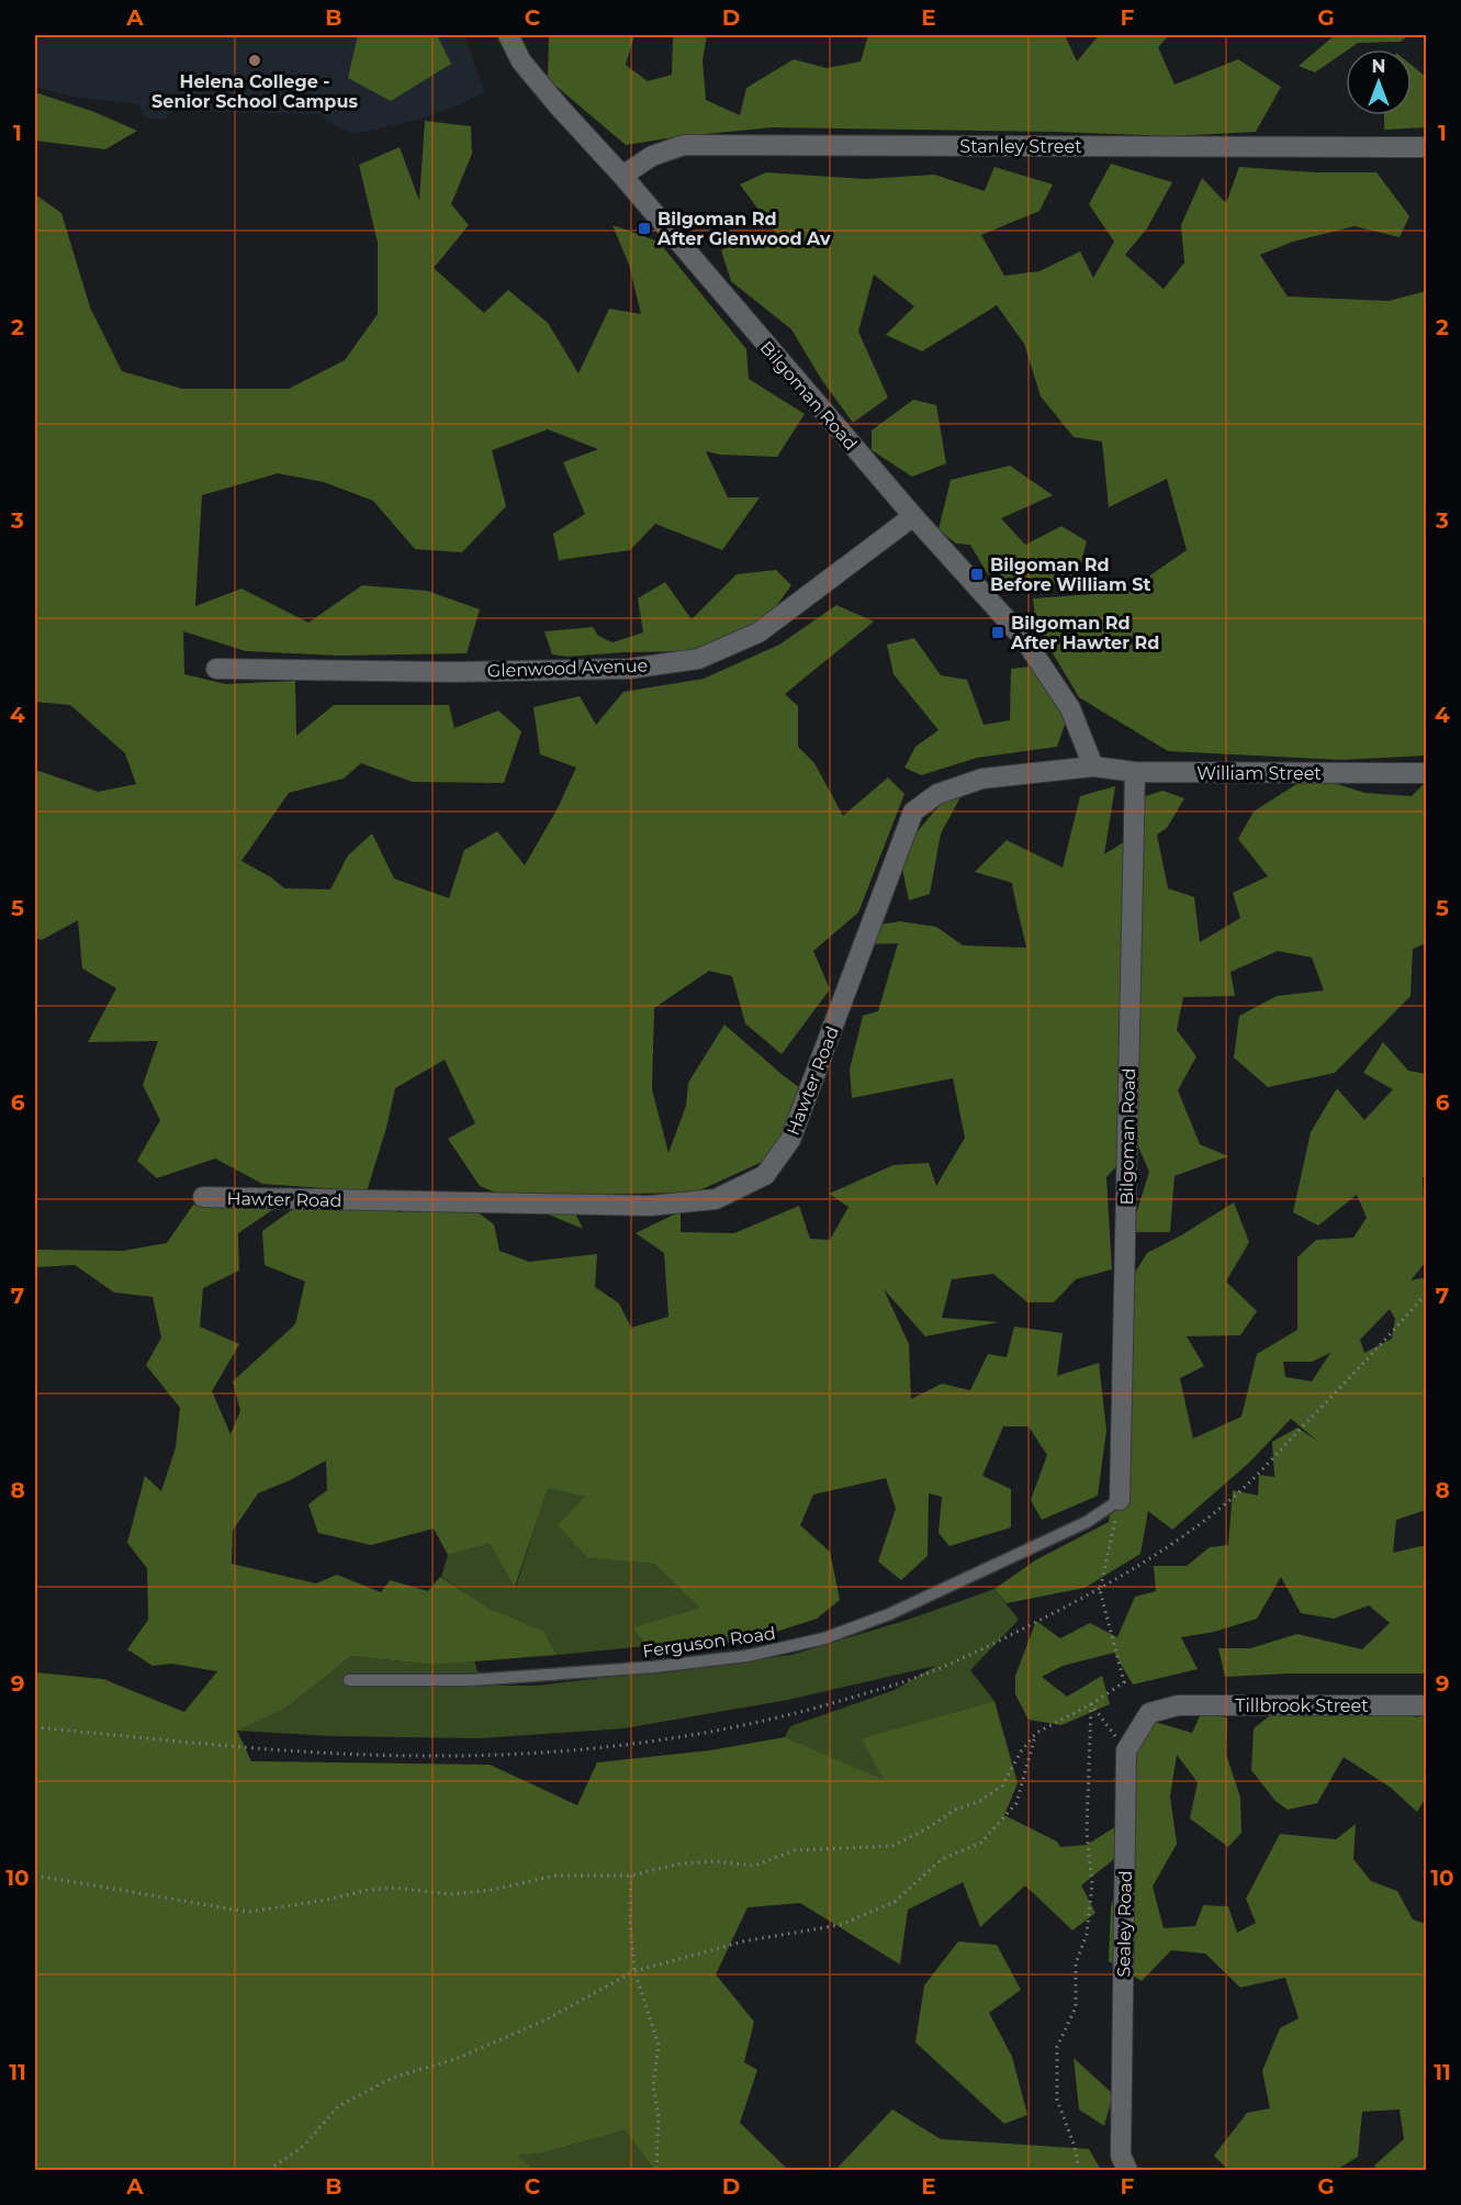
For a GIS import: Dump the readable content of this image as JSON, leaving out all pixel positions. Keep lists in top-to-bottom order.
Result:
{
  "streets": {
    "street": [
      "Stanley Street",
      "Bilgoman Road",
      "Glenwood Avenue",
      "William Street",
      "Hawter Road",
      "Tillbrook Street",
      "Sealey Road"
    ],
    "lane": ["Ferguson Road"]
  },
  "crossings": [
    ["Stanley Street", "Bilgoman Road"],
    ["Bilgoman Road", "Glenwood Avenue"],
    ["Bilgoman Road", "William Street"],
    ["Bilgoman Road", "Hawter Road"],
    ["Bilgoman Road", "Ferguson Road"],
    ["William Street", "Hawter Road"],
    ["Tillbrook Street", "Sealey Road"]
  ],
  "places": {
    "other": ["Helena College - Senior School Campus"],
    "transit": ["Bilgoman Rd After Glenwood Av", "Bilgoman Rd Before William St", "Bilgoman Rd After Hawter Rd"]
  },
  "north": "top",
  "grid": {
    "columns": [
      "A",
      "B",
      "C",
      "D",
      "E",
      "F",
      "G"
    ],
    "rows": [
      "1",
      "2",
      "3",
      "4",
      "5",
      "6",
      "7",
      "8",
      "9",
      "10",
      "11"
    ]
  }
}
